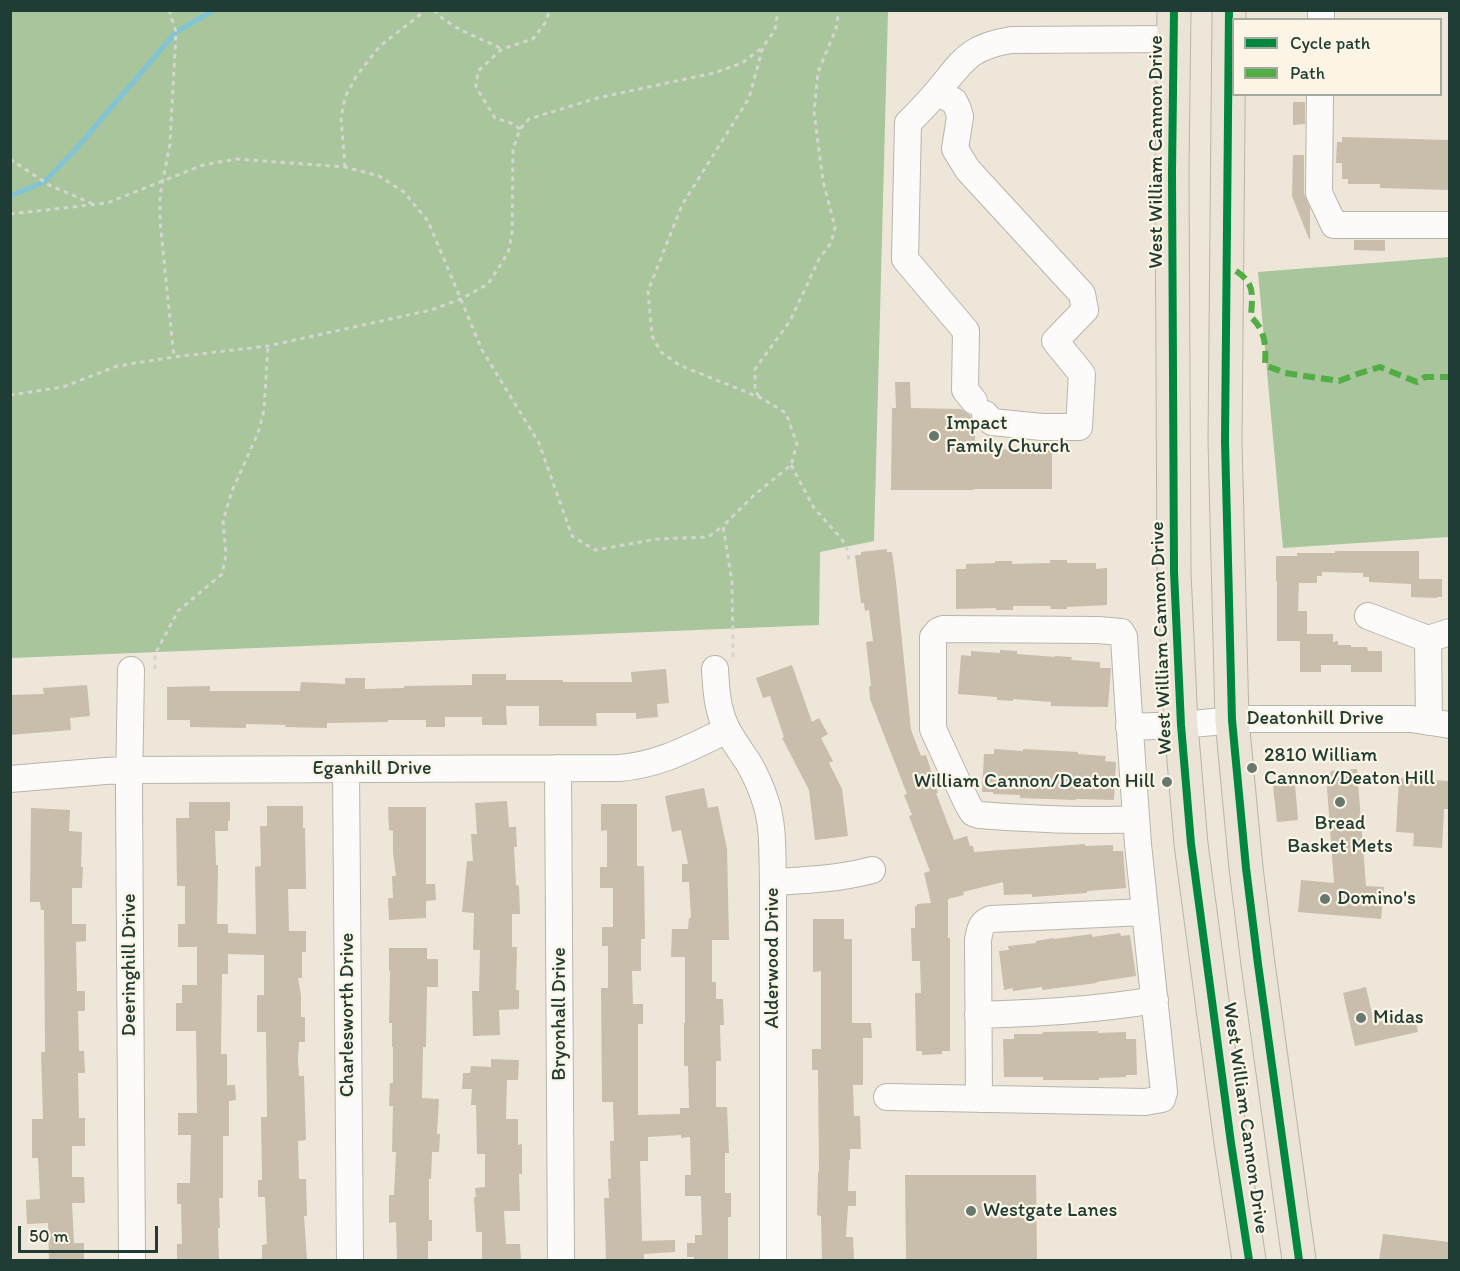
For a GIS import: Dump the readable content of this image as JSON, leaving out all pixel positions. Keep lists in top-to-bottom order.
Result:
{
  "streets": {
    "main road": ["West William Cannon Drive"],
    "street": [
      "Deatonhill Drive",
      "Eganhill Drive",
      "Alderwood Drive",
      "Deeringhill Drive",
      "Bryonhall Drive",
      "Charlesworth Drive"
    ]
  },
  "crossings": [
    ["West William Cannon Drive", "Deatonhill Drive"],
    ["Eganhill Drive", "Alderwood Drive"],
    ["Eganhill Drive", "Deeringhill Drive"],
    ["Eganhill Drive", "Bryonhall Drive"],
    ["Eganhill Drive", "Charlesworth Drive"]
  ],
  "places": [
    "Impact Family Church",
    "2810 William Cannon/Deaton Hill",
    "William Cannon/Deaton Hill",
    "Bread Basket Mets",
    "Domino's",
    "Midas",
    "Westgate Lanes"
  ],
  "legend": ["Cycle path", "Path"],
  "scale_bar": "50 m"
}
